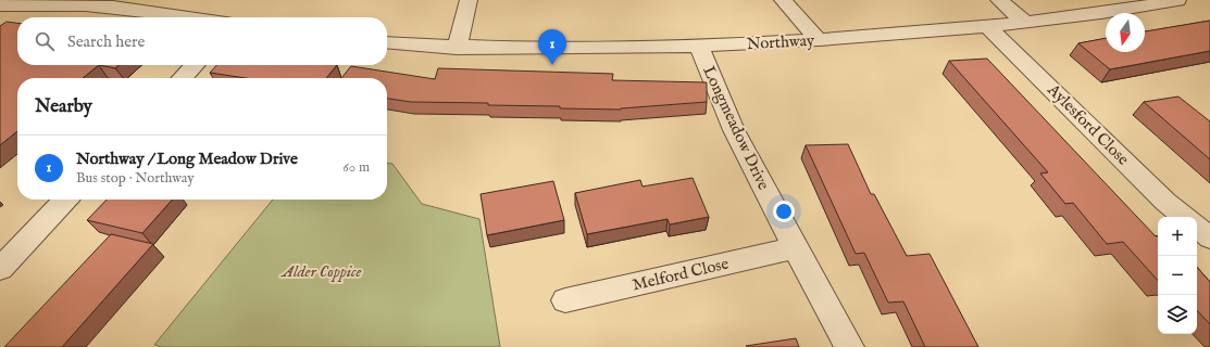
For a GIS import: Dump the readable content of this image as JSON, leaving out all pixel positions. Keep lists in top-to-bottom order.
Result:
{
  "streets": {
    "street": [
      "Northway",
      "Aylesford Close",
      "Longmeadow Drive",
      "Melford Close"
    ]
  },
  "crossings": [
    ["Northway", "Aylesford Close"],
    ["Northway", "Longmeadow Drive"],
    ["Longmeadow Drive", "Melford Close"]
  ],
  "parks": ["Alder Coppice"],
  "north": "bottom",
  "page": {
    "search": "Search here",
    "pins": "1",
    "heading": "Nearby",
    "list": [
      {
        "mark": "1",
        "name": "Northway / Long Meadow Drive",
        "note": "Bus stop · Northway",
        "value": "60 m"
      }
    ],
    "map_buttons": ["+", "−"]
  }
}
